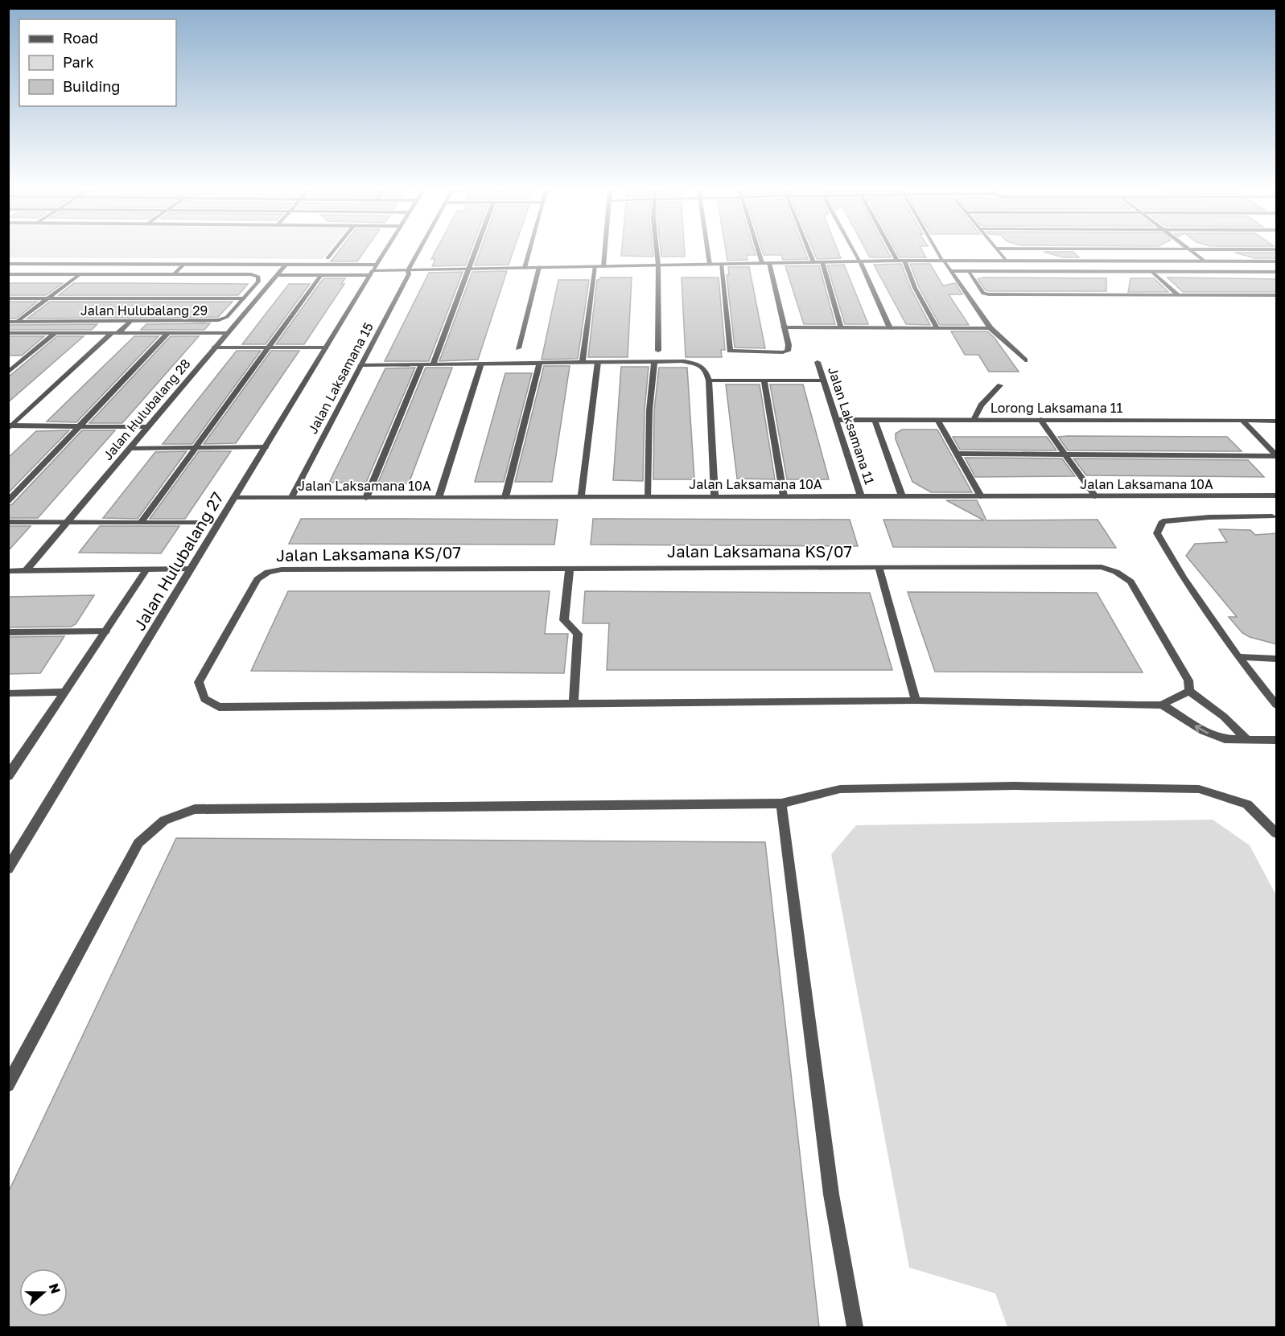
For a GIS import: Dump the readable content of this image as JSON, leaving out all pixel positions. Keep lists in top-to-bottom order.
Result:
{
  "streets": {
    "street": [
      "Jalan Hulubalang 29",
      "Jalan Laksamana 15",
      "Lorong Laksamana 11",
      "Jalan Hulubalang 28",
      "Jalan Laksamana 11",
      "Jalan Laksamana 10A",
      "Jalan Laksamana KS/07",
      "Jalan Hulubalang 27"
    ]
  },
  "crossings": [
    ["Jalan Hulubalang 29", "Jalan Hulubalang 28"],
    ["Jalan Laksamana 15", "Jalan Laksamana 10A"],
    ["Lorong Laksamana 11", "Jalan Laksamana 11"],
    ["Jalan Laksamana 11", "Jalan Laksamana 10A"],
    ["Jalan Laksamana 10A", "Jalan Hulubalang 27"]
  ],
  "legend": ["Road", "Park", "Building"],
  "north": "right"
}
